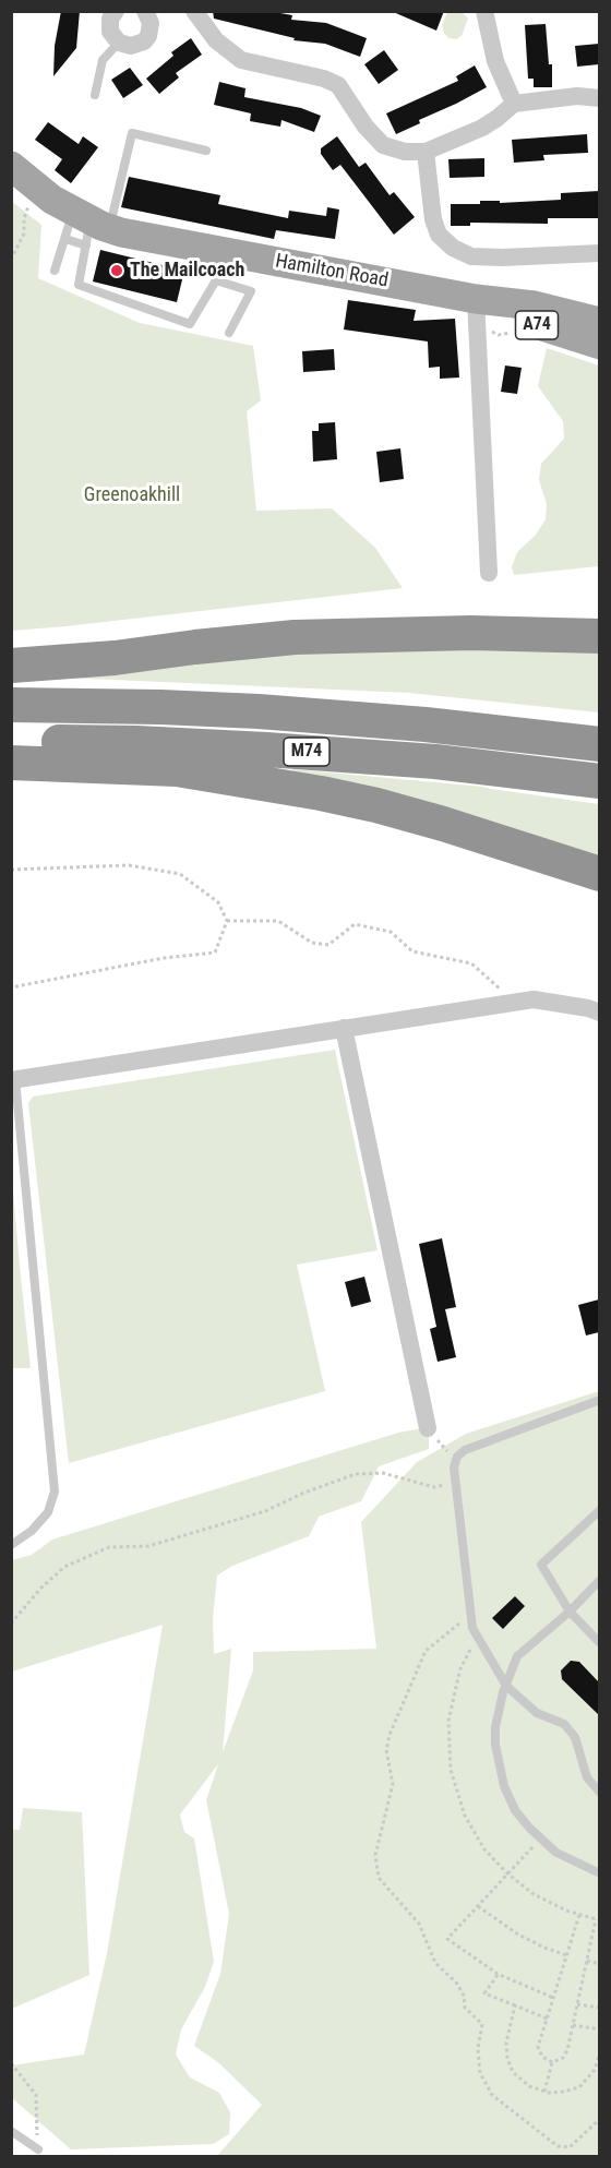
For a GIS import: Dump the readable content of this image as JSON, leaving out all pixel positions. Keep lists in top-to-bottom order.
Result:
{
  "streets": {
    "highway": ["M74"],
    "main road": ["Hamilton Road", "A74"]
  },
  "parks": ["Greenoakhill"],
  "places": ["The Mailcoach"]
}
